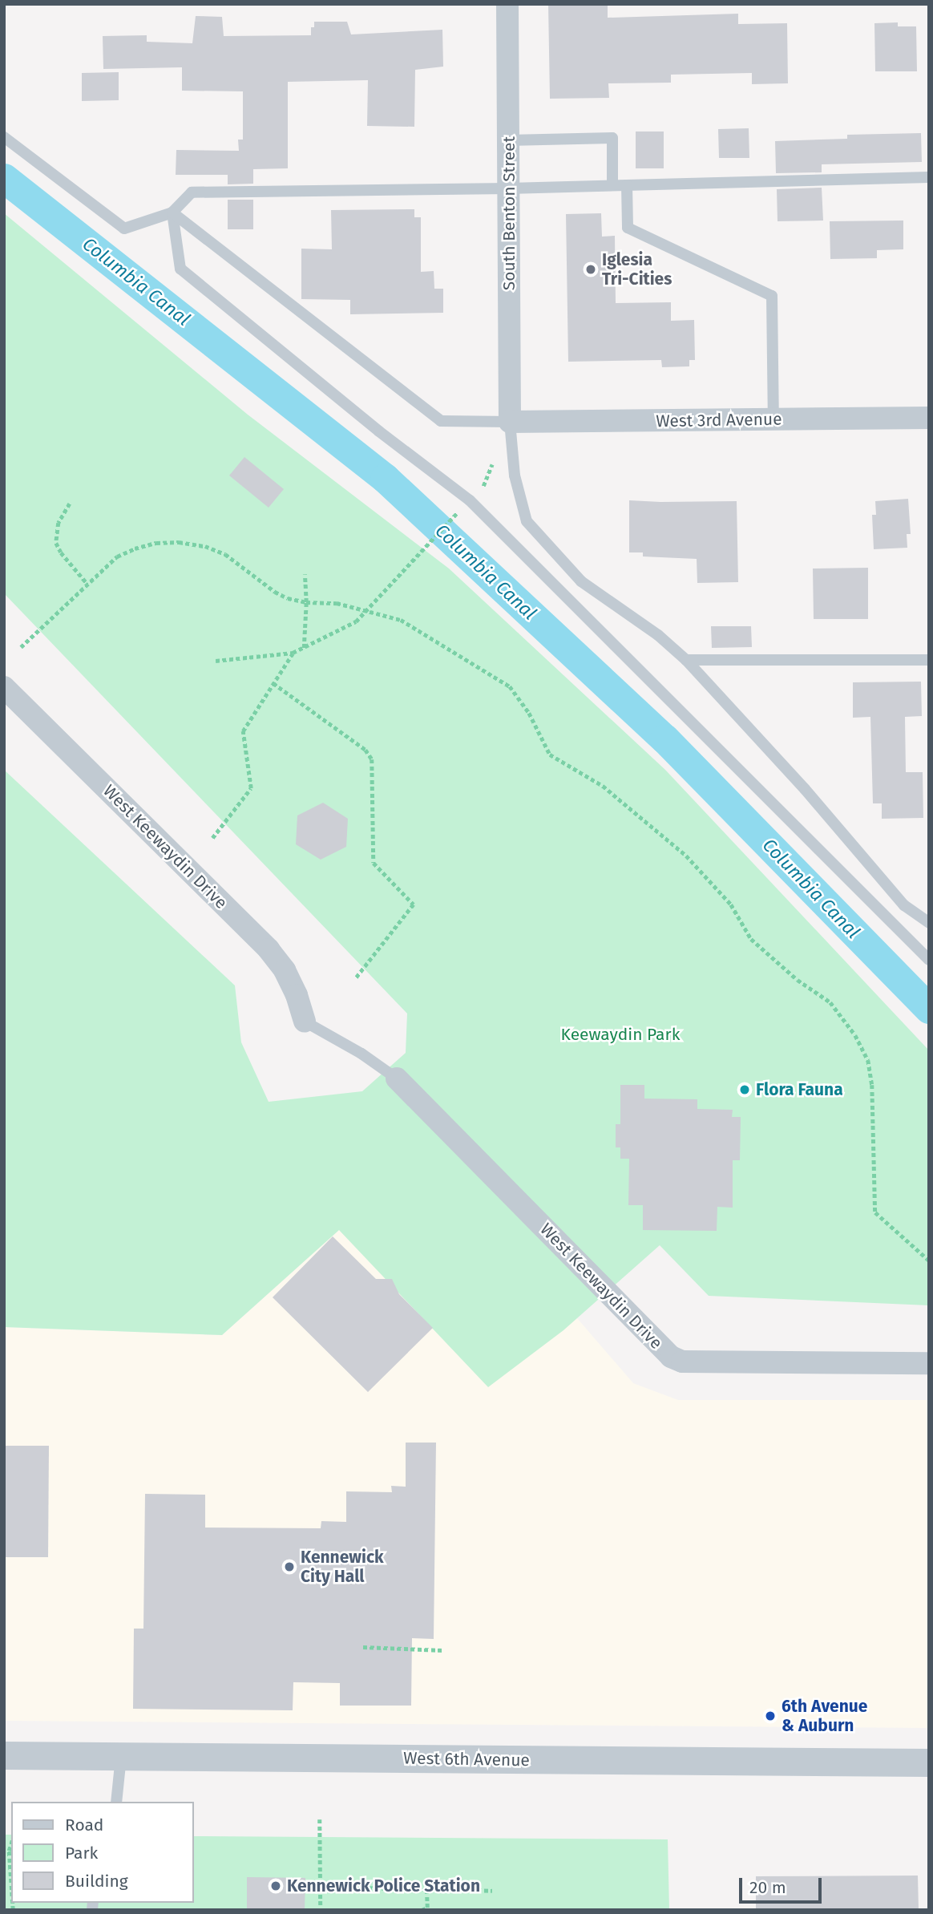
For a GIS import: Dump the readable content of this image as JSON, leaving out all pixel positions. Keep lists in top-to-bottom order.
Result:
{
  "streets": {
    "street": [
      "South Benton Street",
      "West 3rd Avenue",
      "West Keewaydin Drive",
      "West 6th Avenue"
    ]
  },
  "crossings": [
    ["South Benton Street", "West 3rd Avenue"]
  ],
  "water": ["Columbia Canal"],
  "parks": ["Keewaydin Park"],
  "places": [
    "Iglesia Tri-Cities",
    "Flora Fauna",
    "Kennewick City Hall",
    "6th Avenue & Auburn",
    "Kennewick Police Station"
  ],
  "legend": ["Road", "Park", "Building"],
  "scale_bar": "20 m"
}
